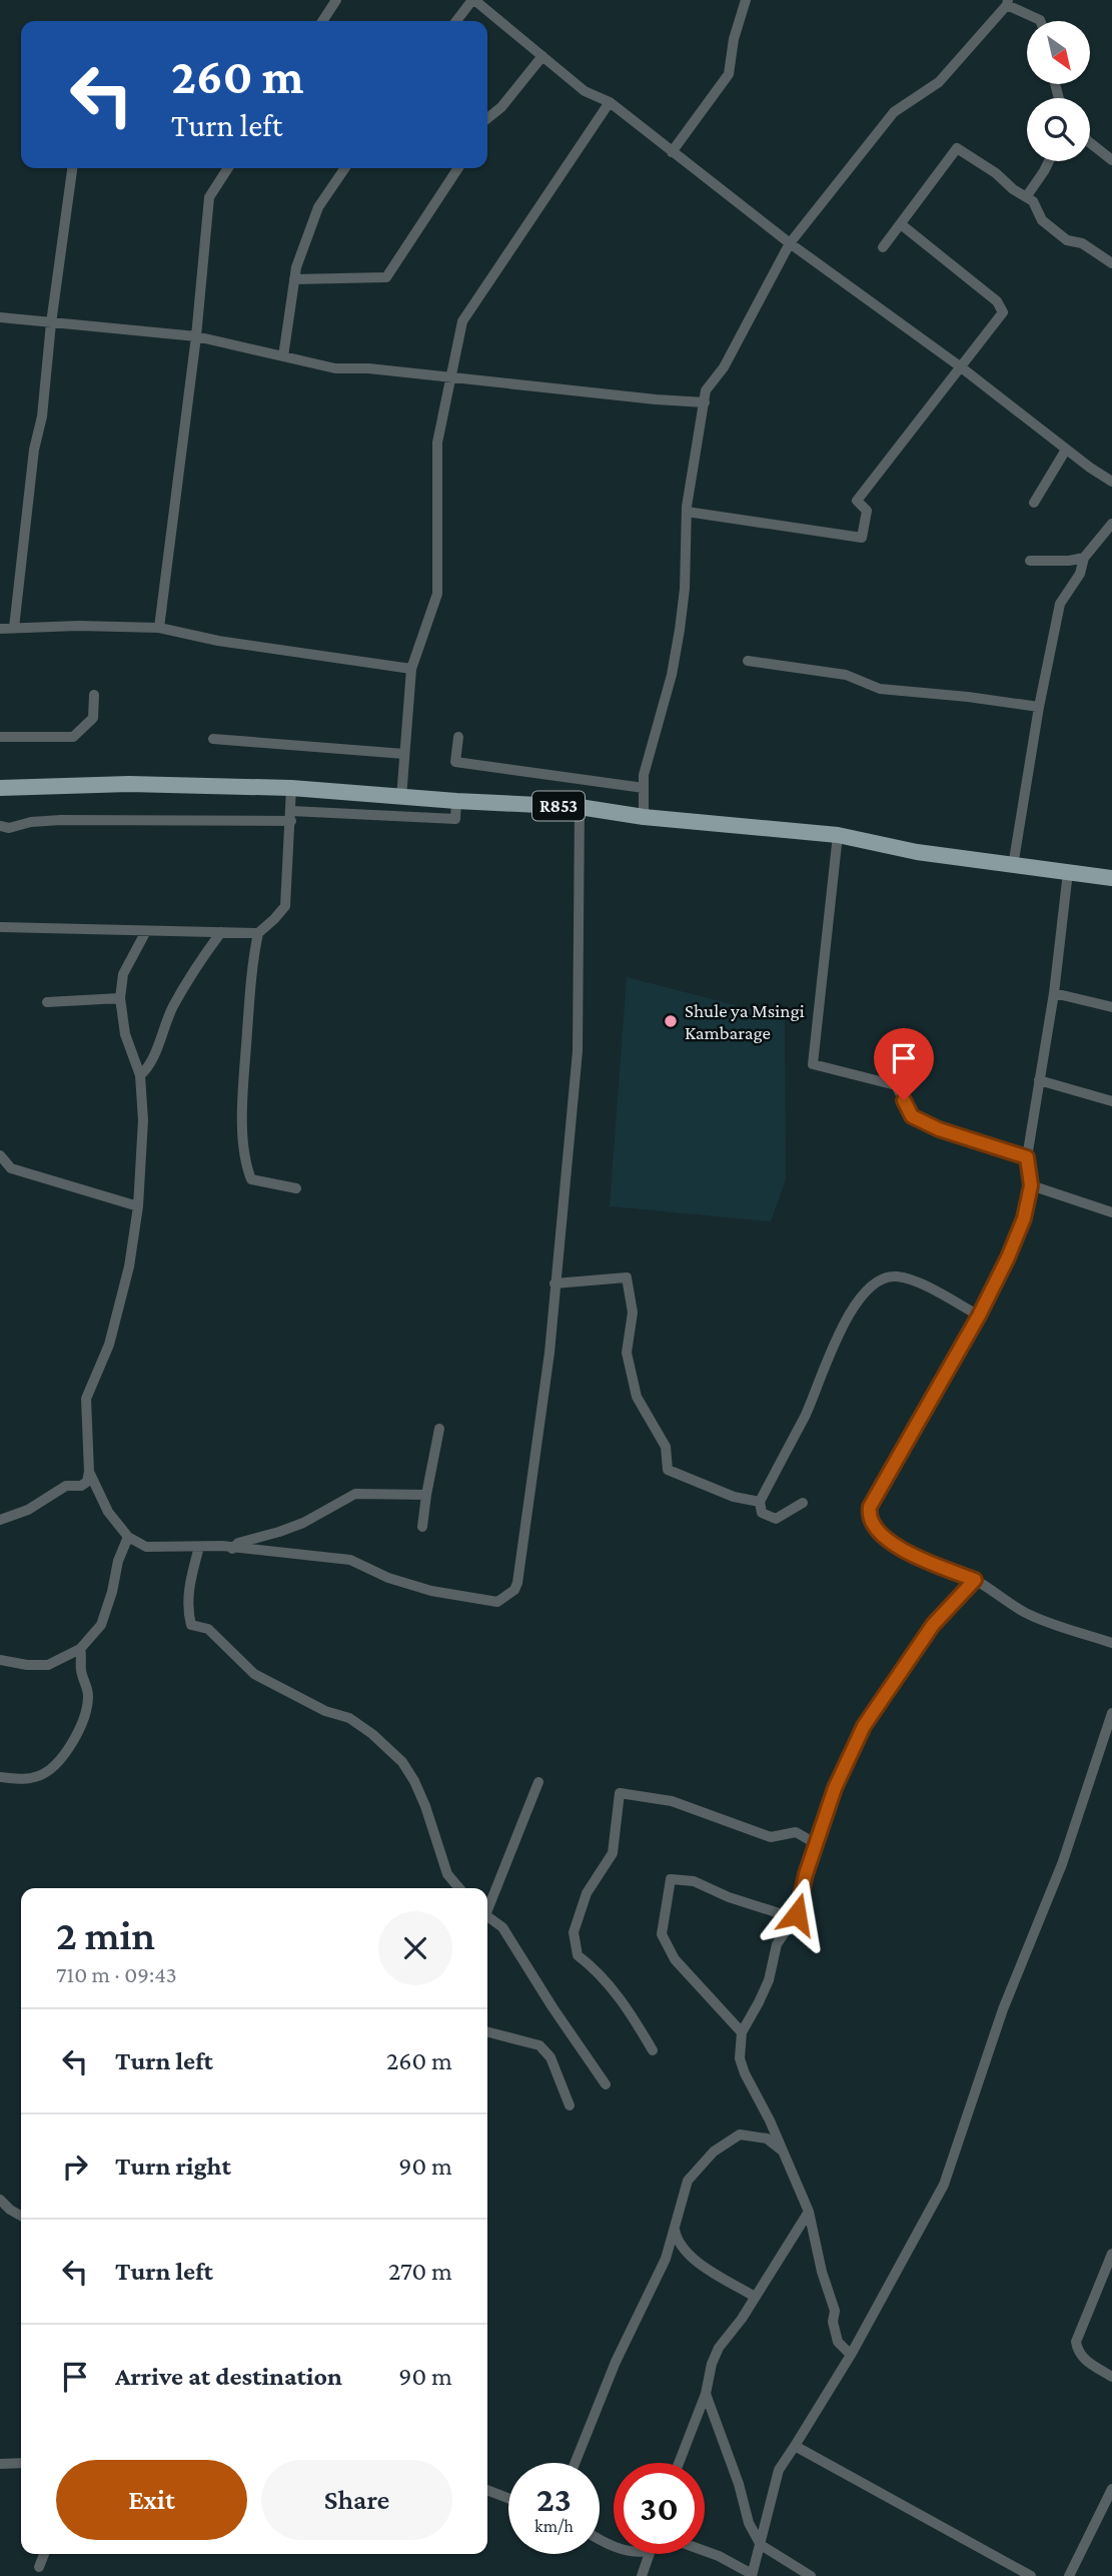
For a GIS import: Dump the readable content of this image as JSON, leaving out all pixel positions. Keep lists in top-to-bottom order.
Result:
{
  "streets": {
    "main road": ["R853"]
  },
  "places": ["Shule ya Msingi Kambarage"],
  "north": "bottom right",
  "page": {
    "turn": ["260 m", "Turn left"],
    "heading": ["2 min", "710 m · 09:43"],
    "list": [
      {
        "name": "Turn left",
        "value": "260 m"
      },
      {
        "name": "Turn right",
        "value": "90 m"
      },
      {
        "name": "Turn left",
        "value": "270 m"
      },
      {
        "name": "Arrive at destination",
        "value": "90 m"
      }
    ],
    "buttons": ["Exit", "Share"],
    "speed": "23 km/h",
    "limit": "30"
  }
}
